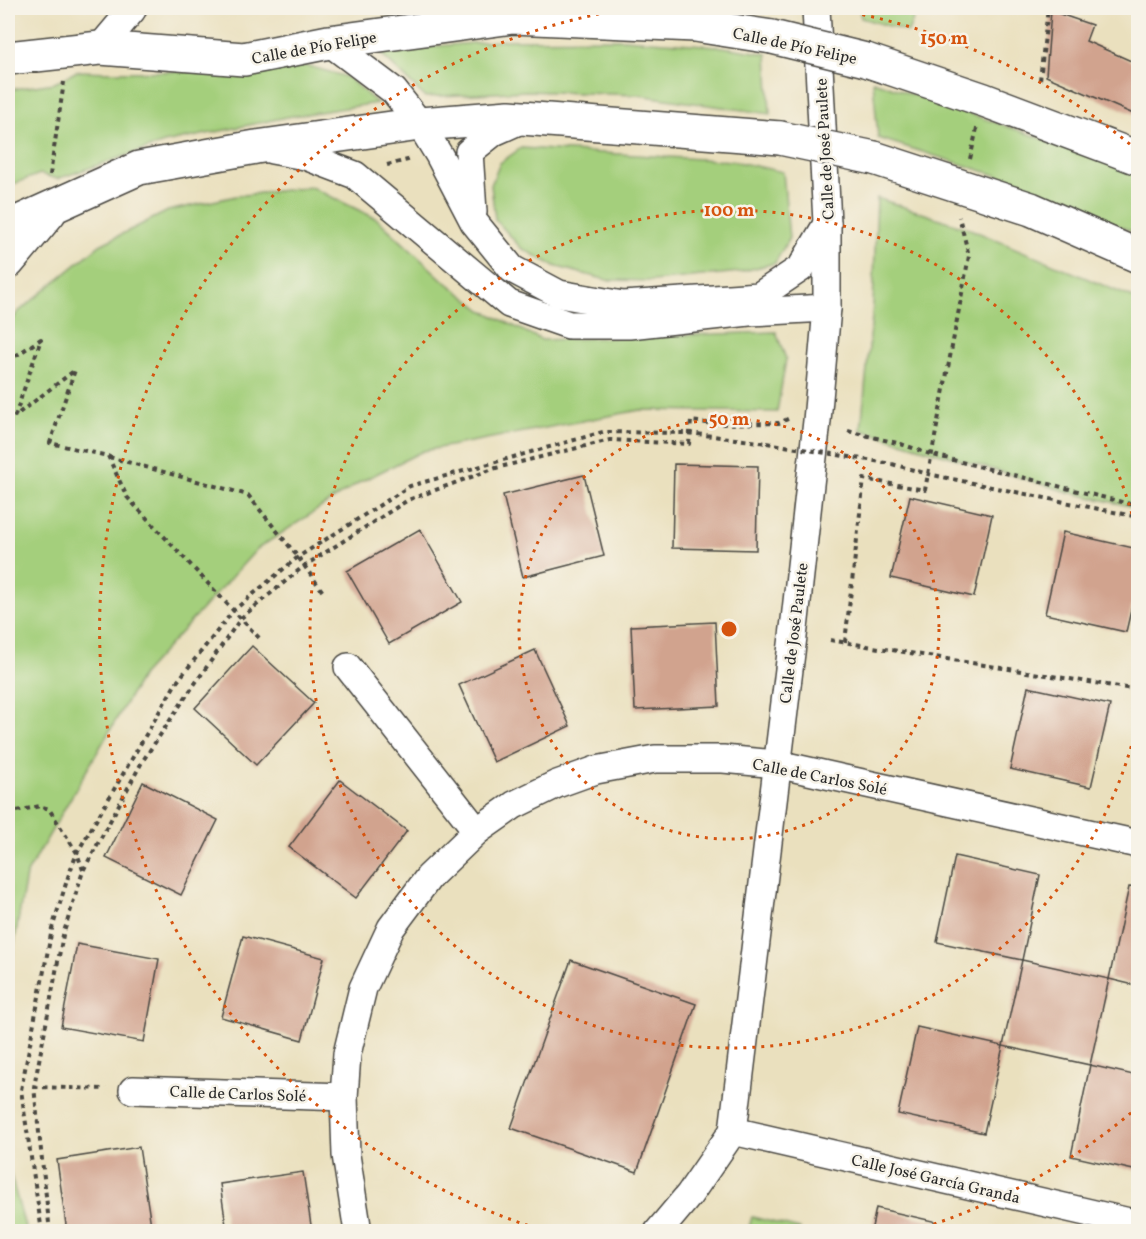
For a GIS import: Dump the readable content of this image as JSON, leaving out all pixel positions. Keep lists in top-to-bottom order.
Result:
{
  "streets": {
    "street": [
      "Calle de Pío Felipe",
      "Calle de José Paulete",
      "Calle de Carlos Solé",
      "Calle José García Granda"
    ]
  },
  "crossings": [
    ["Calle de José Paulete", "Calle de Carlos Solé"],
    ["Calle de José Paulete", "Calle José García Granda"]
  ],
  "rings": ["150 m", "100 m", "50 m"]
}
